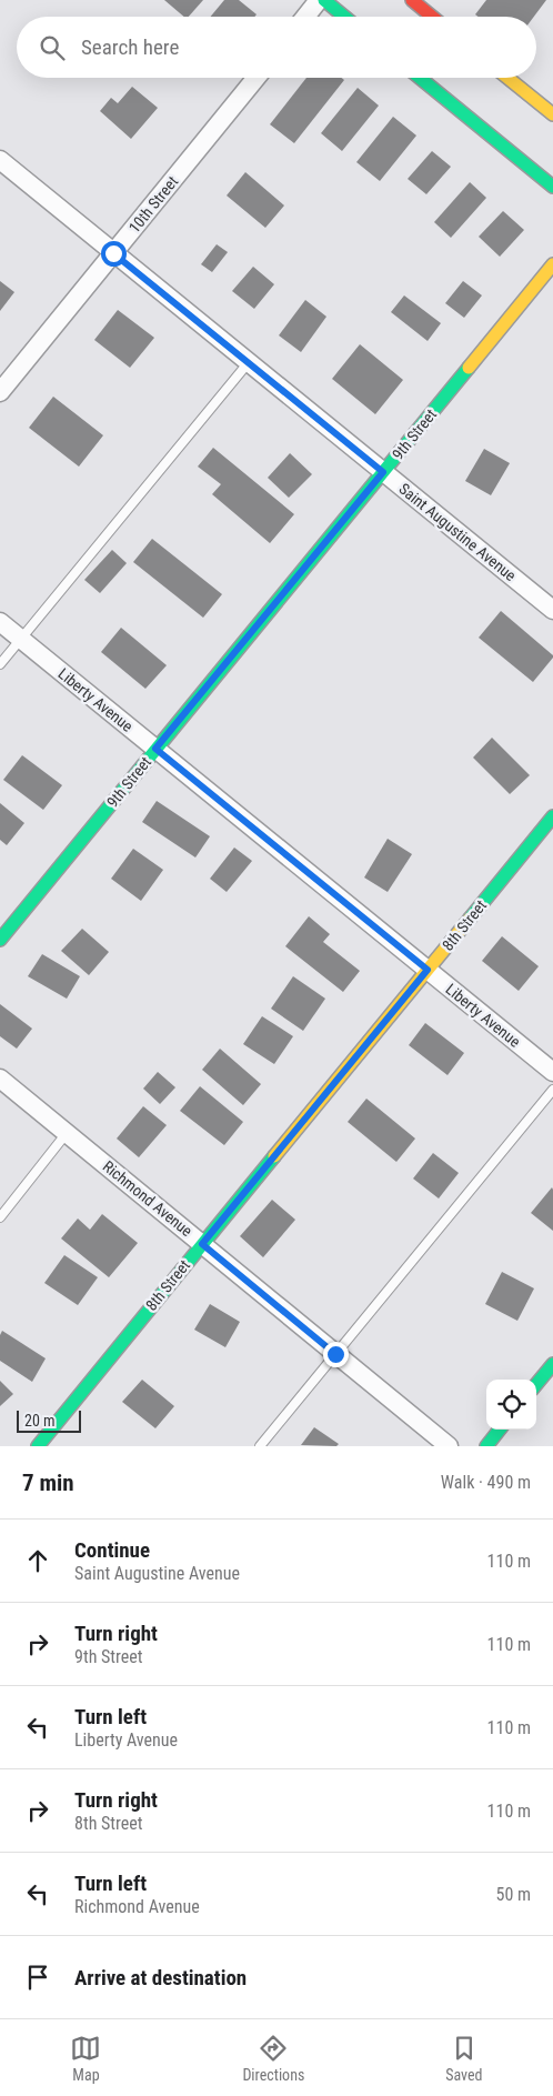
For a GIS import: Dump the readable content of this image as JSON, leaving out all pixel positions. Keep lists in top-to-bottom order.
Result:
{
  "streets": {
    "street": [
      "10th Street",
      "9th Street",
      "Saint Augustine Avenue",
      "Liberty Avenue",
      "8th Street",
      "Richmond Avenue"
    ]
  },
  "crossings": [
    ["10th Street", "Saint Augustine Avenue"],
    ["9th Street", "Saint Augustine Avenue"],
    ["9th Street", "Liberty Avenue"],
    ["Liberty Avenue", "8th Street"],
    ["8th Street", "Richmond Avenue"]
  ],
  "scale_bar": "20 m",
  "page": {
    "search": "Search here",
    "scale": "20 m",
    "heading": ["7 min", "Walk · 490 m"],
    "list": [
      ["Continue", "Saint Augustine Avenue", "110 m"],
      ["Turn right", "9th Street", "110 m"],
      ["Turn left", "Liberty Avenue", "110 m"],
      ["Turn right", "8th Street", "110 m"],
      ["Turn left", "Richmond Avenue", "50 m"],
      "Arrive at destination"
    ],
    "nav": ["Map", "Directions", "Saved"]
  }
}
